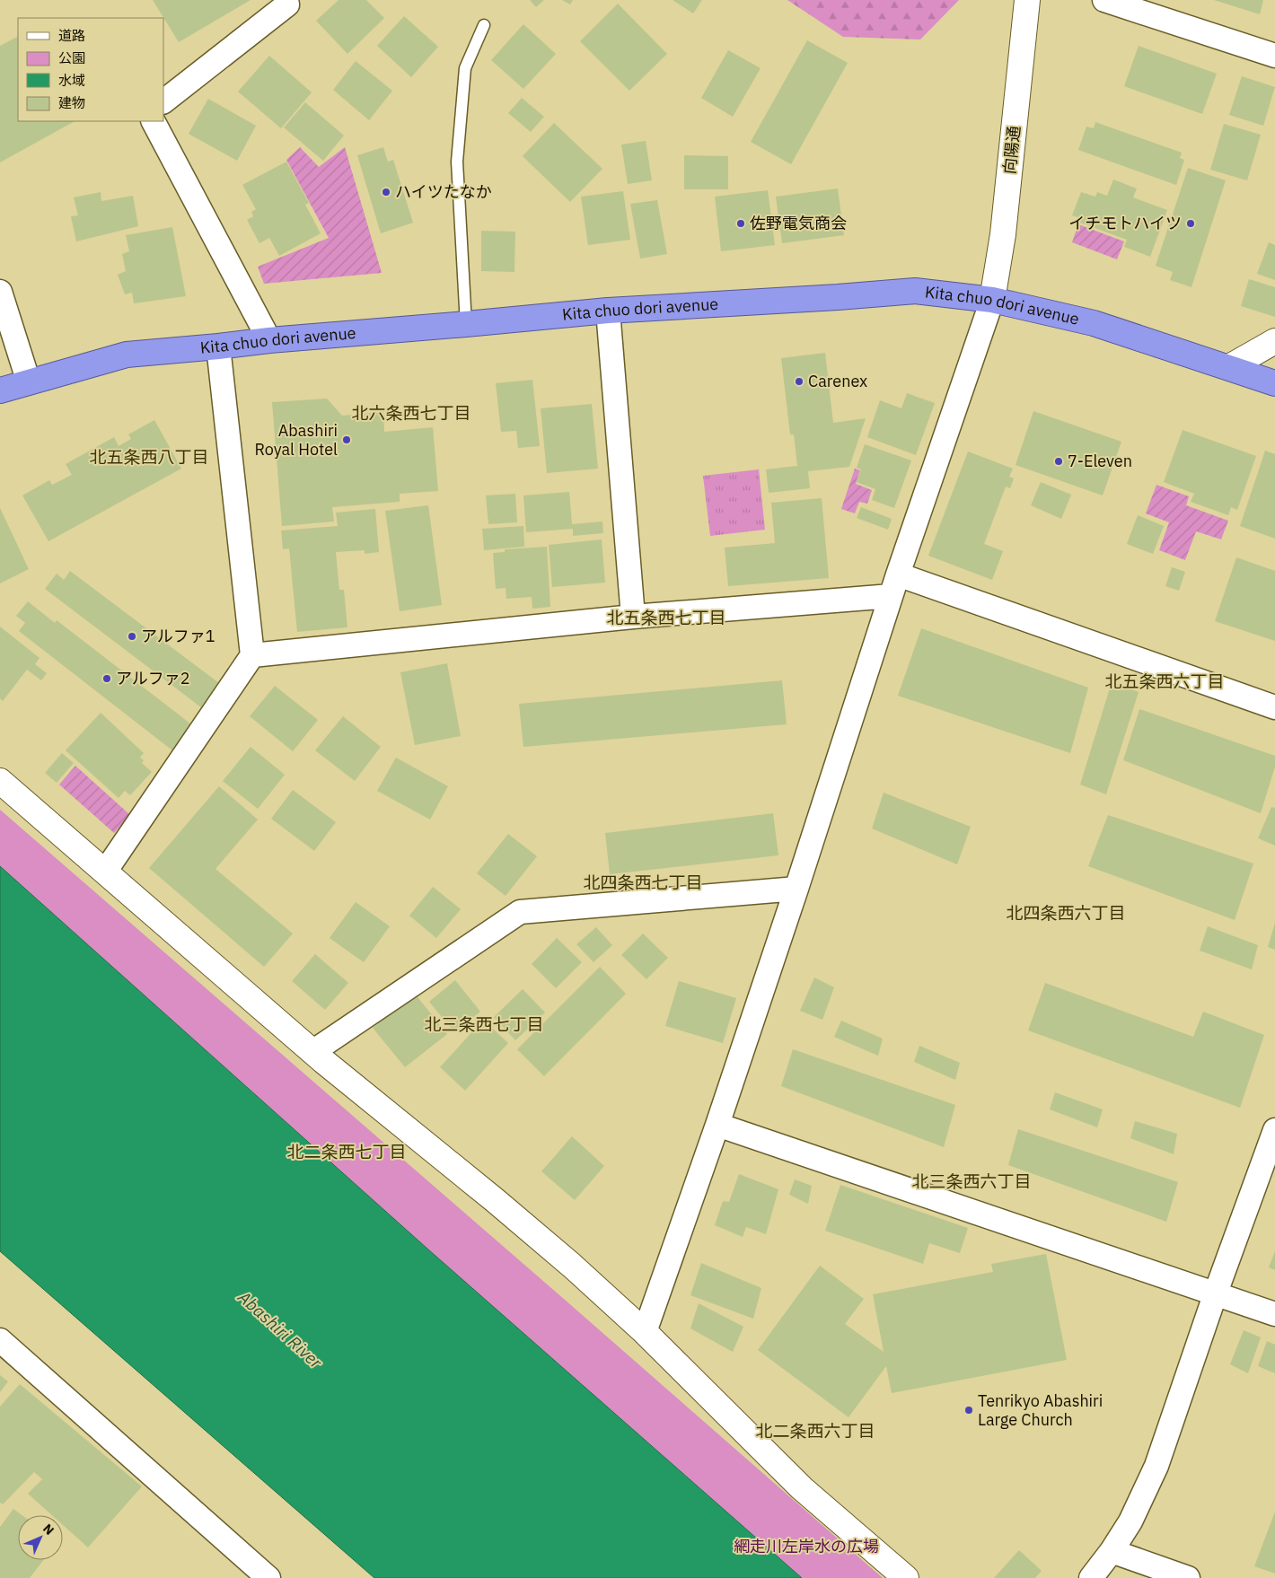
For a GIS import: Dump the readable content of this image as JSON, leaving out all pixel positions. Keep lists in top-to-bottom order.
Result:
{
  "streets": {
    "highway": ["Kita chuo dori avenue"],
    "street": ["向陽通"]
  },
  "crossings": [
    ["向陽通", "Kita chuo dori avenue"]
  ],
  "districts": [
    "北六条西七丁目",
    "北五条西八丁目",
    "北五条西七丁目",
    "北五条西六丁目",
    "北四条西七丁目",
    "北四条西六丁目",
    "北三条西七丁目",
    "北二条西七丁目",
    "北三条西六丁目",
    "北二条西六丁目"
  ],
  "water": ["Abashiri River"],
  "parks": ["網走川左岸水の広場"],
  "places": [
    "ハイツたなか",
    "佐野電気商会",
    "イチモトハイツ",
    "Carenex",
    "Abashiri Royal Hotel",
    "7-Eleven",
    "アルファ1",
    "アルファ2",
    "Tenrikyo Abashiri Large Church"
  ],
  "legend": [
    "道路",
    "公園",
    "水域",
    "建物"
  ],
  "north": "top right"
}
